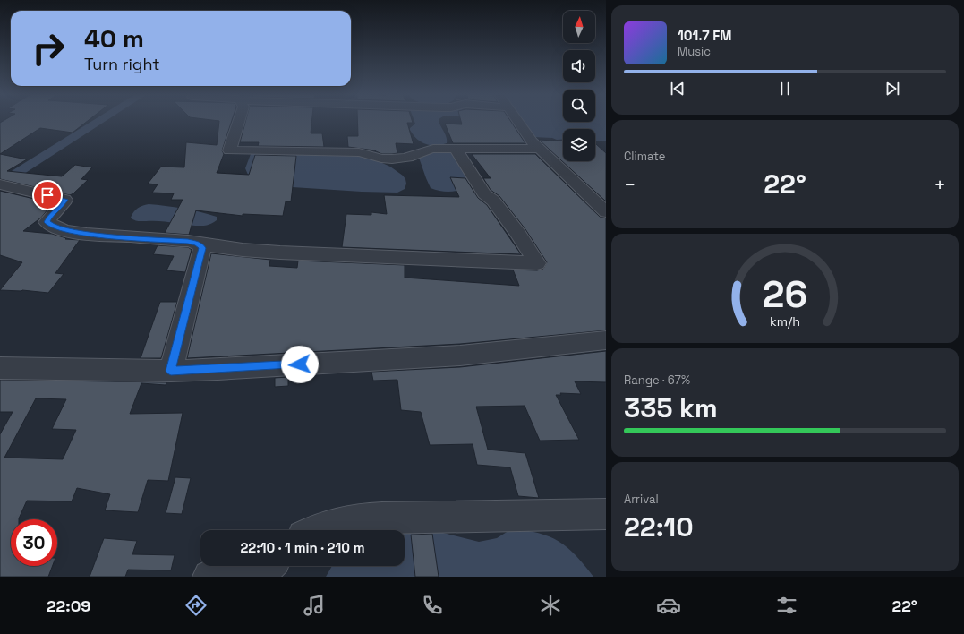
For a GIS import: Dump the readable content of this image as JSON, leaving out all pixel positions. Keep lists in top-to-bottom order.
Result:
{
  "north": "top",
  "page": {
    "turn": ["40 m", "Turn right"],
    "song": ["101.7 FM", "Music"],
    "tile": [
      "Climate",
      ["Range · 67%", "335 km"],
      ["Arrival", "22:10"]
    ],
    "heat": ["−", "22°", "+"],
    "limit": "30",
    "trip": "22:10 · 1 min · 210 m",
    "tabs": ["22:09", "22°"],
    "gauge": ["26", "km/h"]
  }
}
